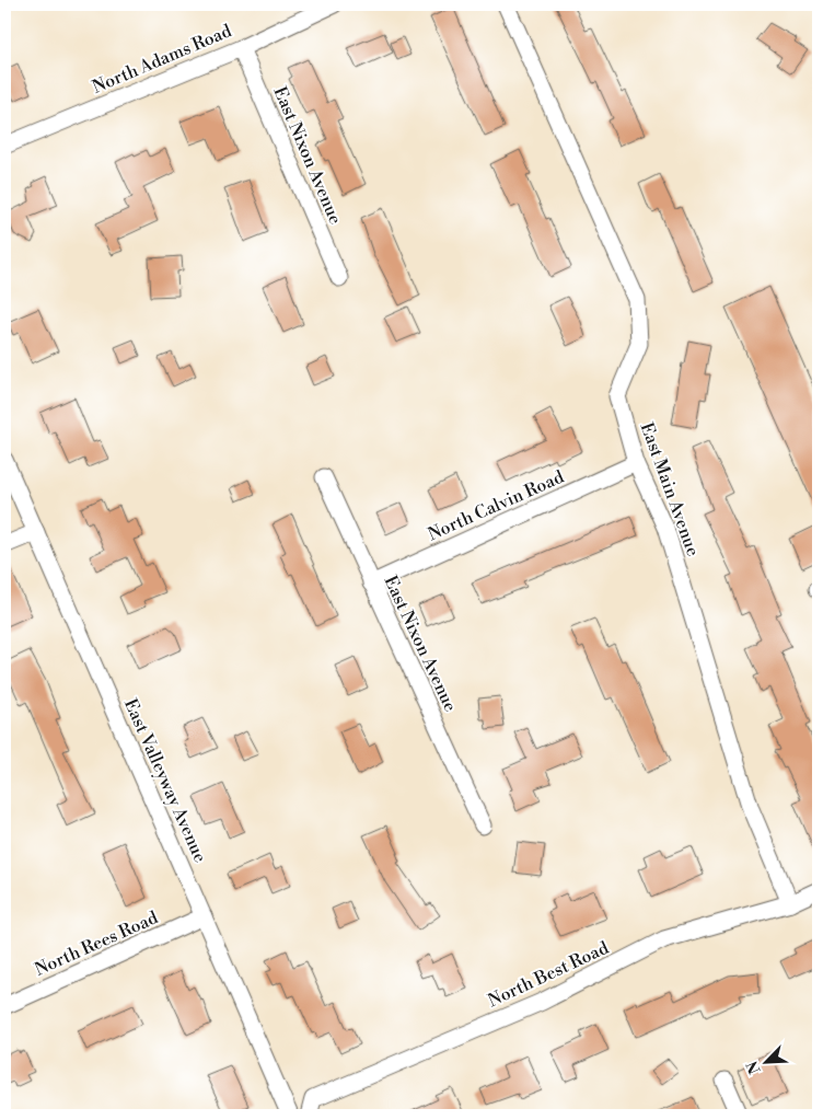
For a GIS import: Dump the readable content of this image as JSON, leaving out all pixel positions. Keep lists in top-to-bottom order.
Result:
{
  "streets": {
    "street": [
      "North Adams Road",
      "East Nixon Avenue",
      "East Main Avenue",
      "North Calvin Road",
      "East Valleyway Avenue",
      "North Rees Road",
      "North Best Road"
    ]
  },
  "crossings": [
    ["North Adams Road", "East Nixon Avenue"],
    ["East Nixon Avenue", "North Calvin Road"],
    ["East Main Avenue", "North Calvin Road"],
    ["East Main Avenue", "North Best Road"],
    ["East Valleyway Avenue", "North Rees Road"]
  ],
  "north": "bottom left"
}
